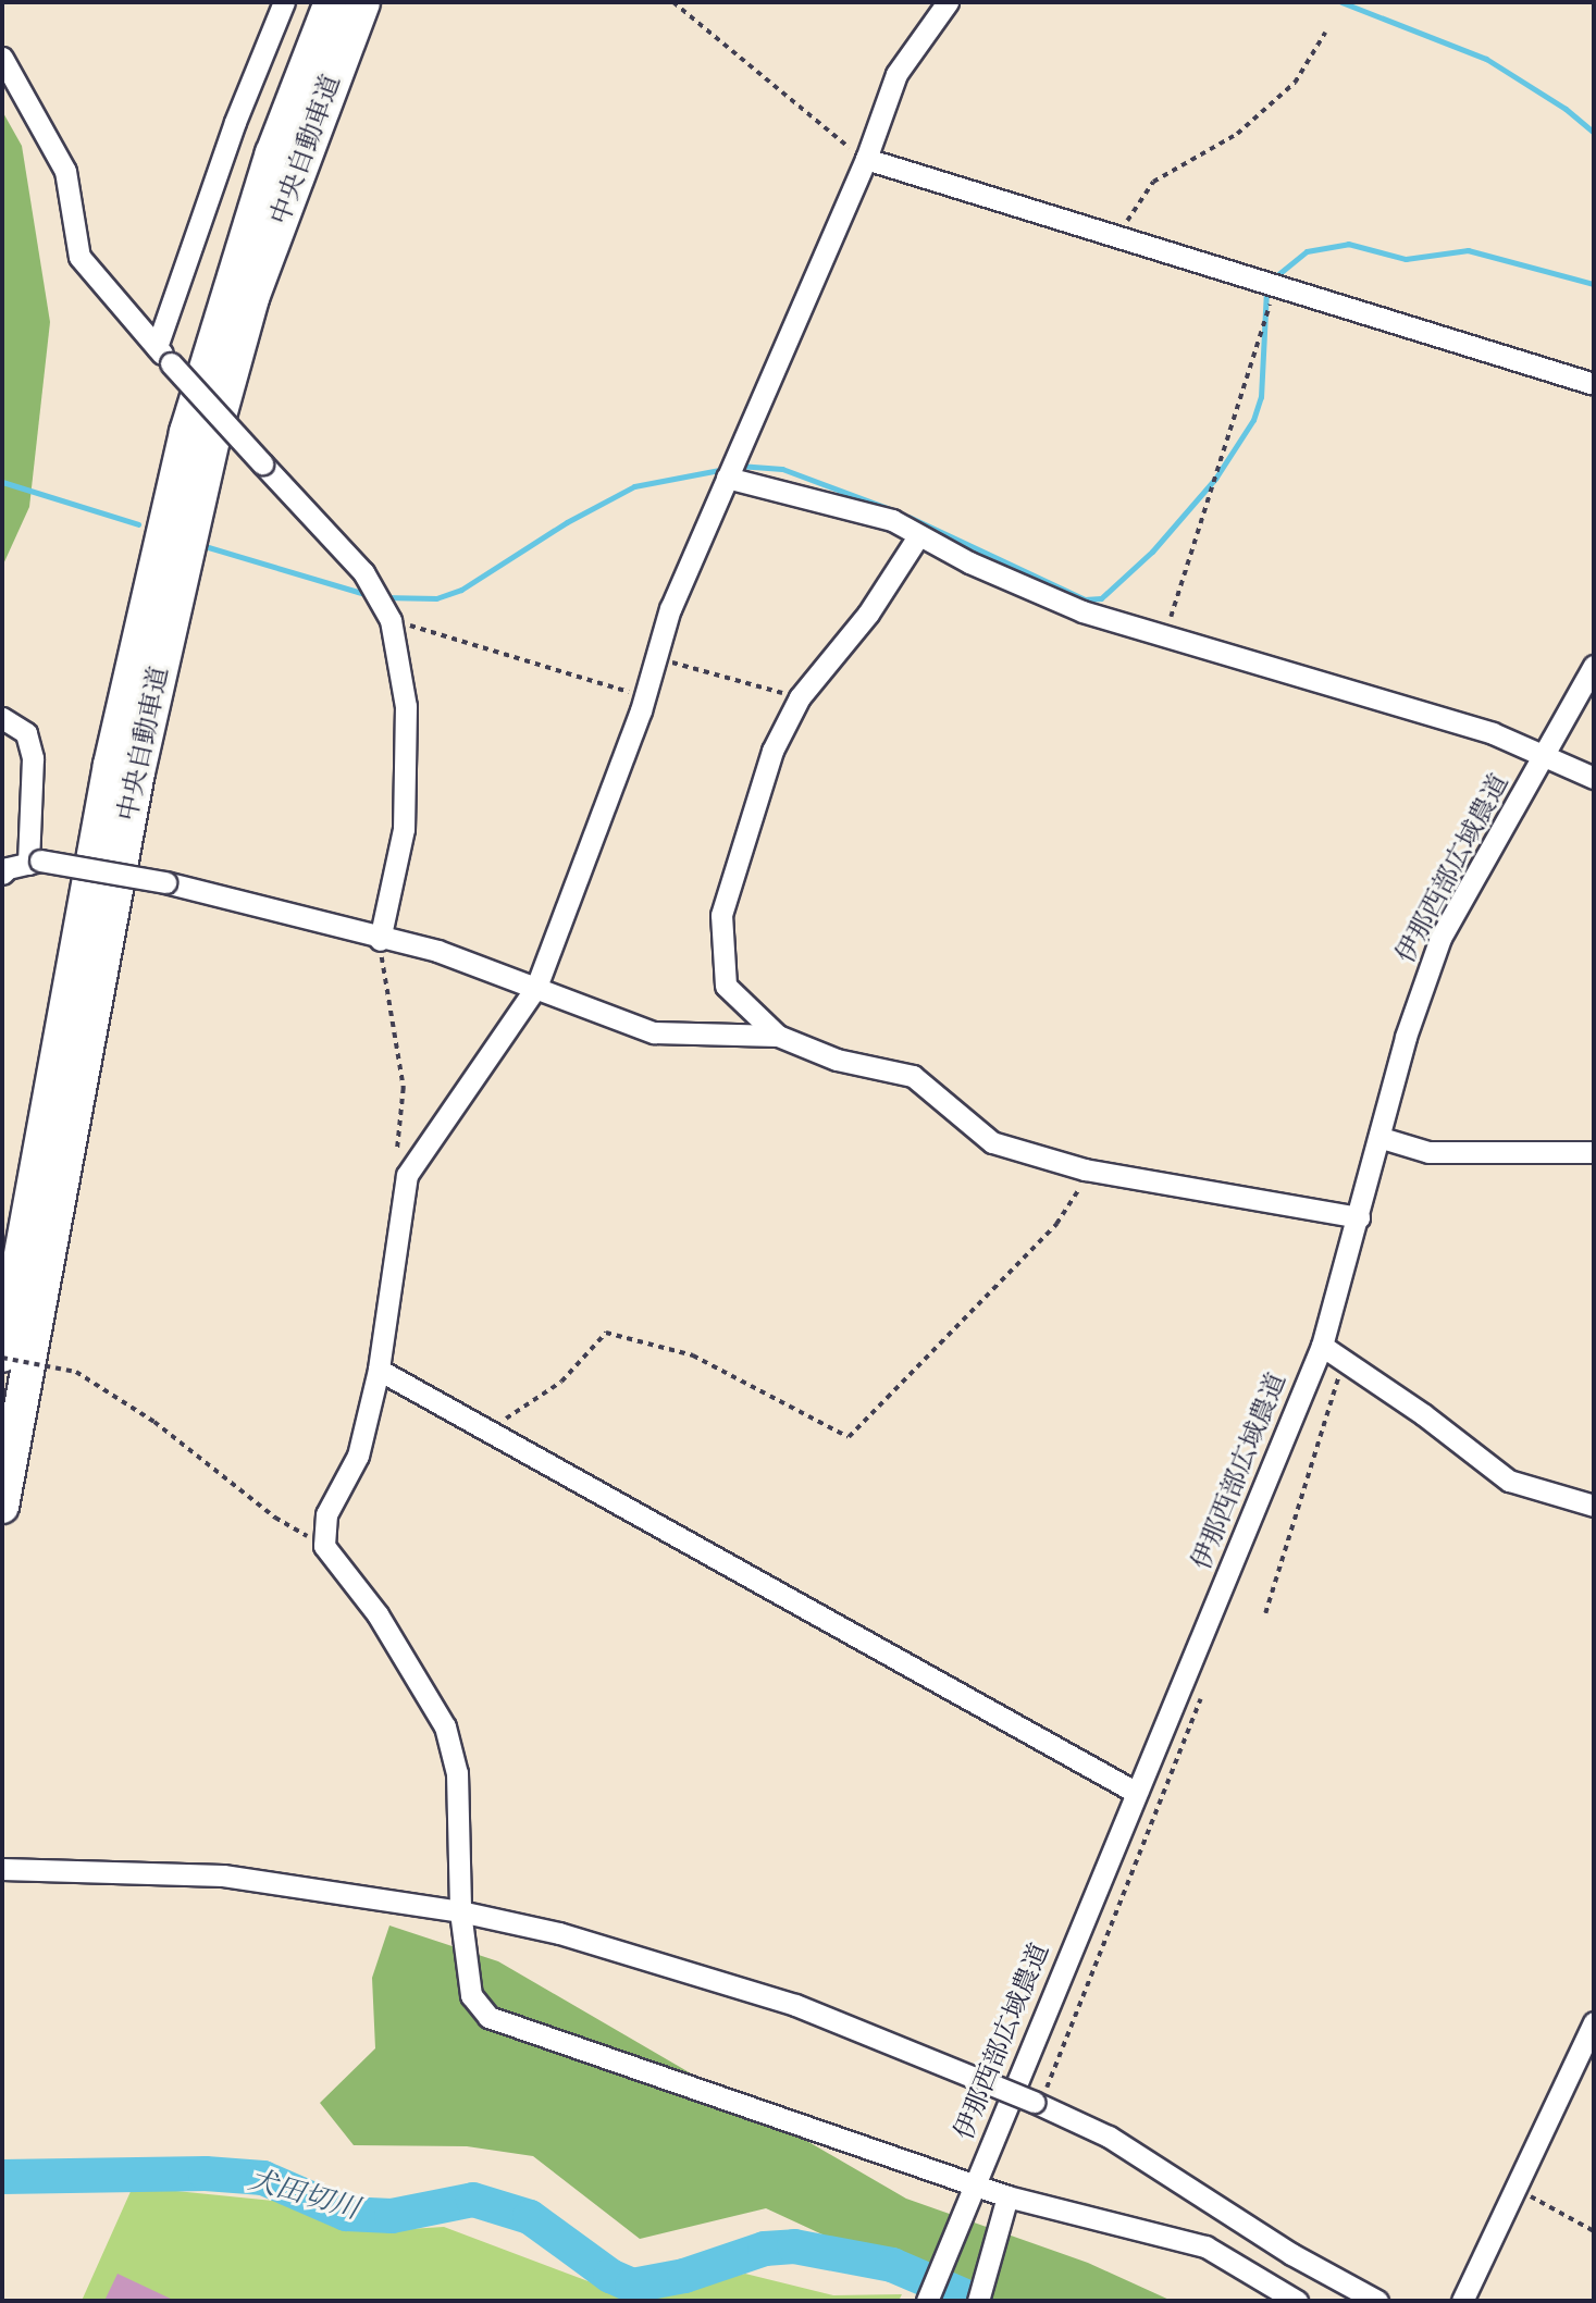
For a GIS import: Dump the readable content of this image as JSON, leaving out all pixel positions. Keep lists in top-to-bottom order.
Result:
{
  "streets": {
    "highway": ["中央自動車道"],
    "street": ["伊那西部広域農道"]
  },
  "water": ["犬田切川"]
}
